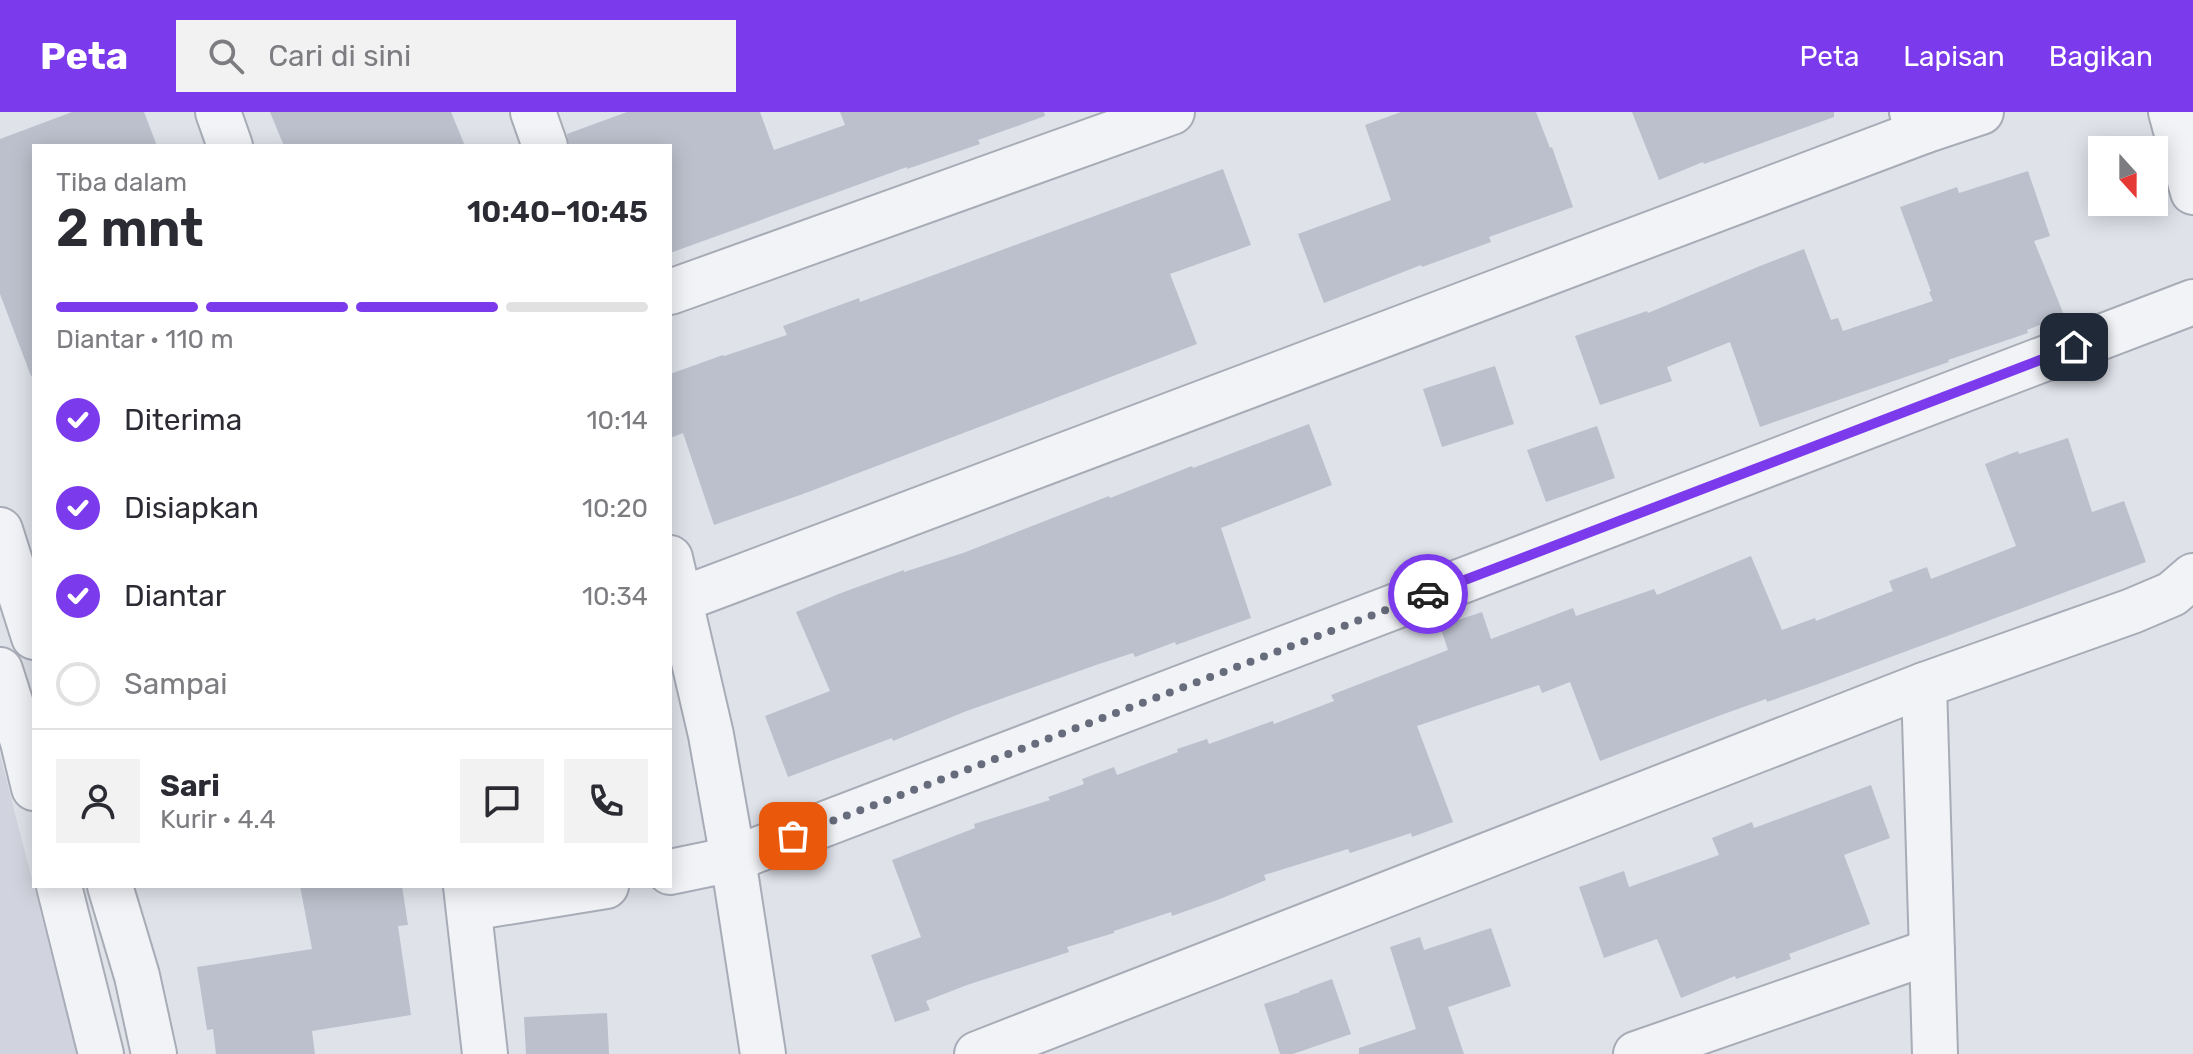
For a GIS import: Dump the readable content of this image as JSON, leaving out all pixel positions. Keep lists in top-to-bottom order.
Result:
{
  "north": "bottom",
  "page": {
    "header": "Peta",
    "search": "Cari di sini",
    "nav": ["Peta", "Lapisan", "Bagikan"],
    "heading": ["2 mnt", "Tiba dalam", "10:40–10:45"],
    "panel": ["Sari", "Kurir · 4.4"],
    "bar": "Diantar · 110 m",
    "list": [
      ["Diterima", "10:14"],
      ["Disiapkan", "10:20"],
      ["Diantar", "10:34"],
      "Sampai"
    ]
  }
}
